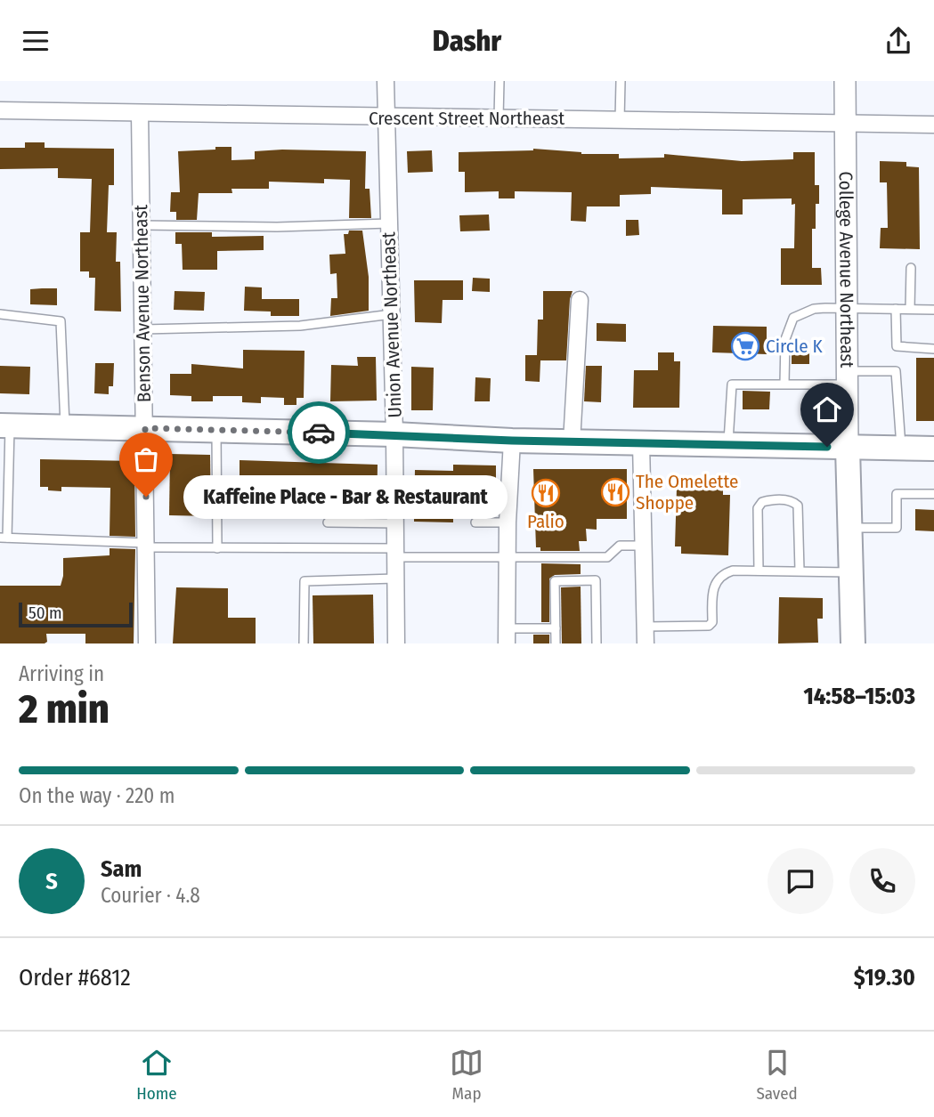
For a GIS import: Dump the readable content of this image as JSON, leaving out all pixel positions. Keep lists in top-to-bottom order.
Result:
{
  "streets": {
    "main road": ["College Avenue Northeast"],
    "street": ["Crescent Street Northeast", "Benson Avenue Northeast", "Union Avenue Northeast"]
  },
  "crossings": [
    ["Crescent Street Northeast", "College Avenue Northeast"],
    ["Crescent Street Northeast", "Benson Avenue Northeast"],
    ["Crescent Street Northeast", "Union Avenue Northeast"]
  ],
  "places": {
    "supermarket": ["Circle K"],
    "restaurant": ["The Omelette Shoppe", "Palio"],
    "other": ["Kaffeine Place - Bar & Restaurant"]
  },
  "scale_bar": "50 m",
  "page": {
    "header": "Dashr",
    "bubble": "Kaffeine Place - Bar & Restaurant",
    "scale": "50 m",
    "heading": ["2 min", "Arriving in", "14:58–15:03"],
    "panel": [
      "Sam",
      "Courier · 4.8",
      "Order #6812",
      "$19.30"
    ],
    "bar": "On the way · 220 m",
    "round": "S",
    "tabs": ["Home", "Map", "Saved"]
  }
}
